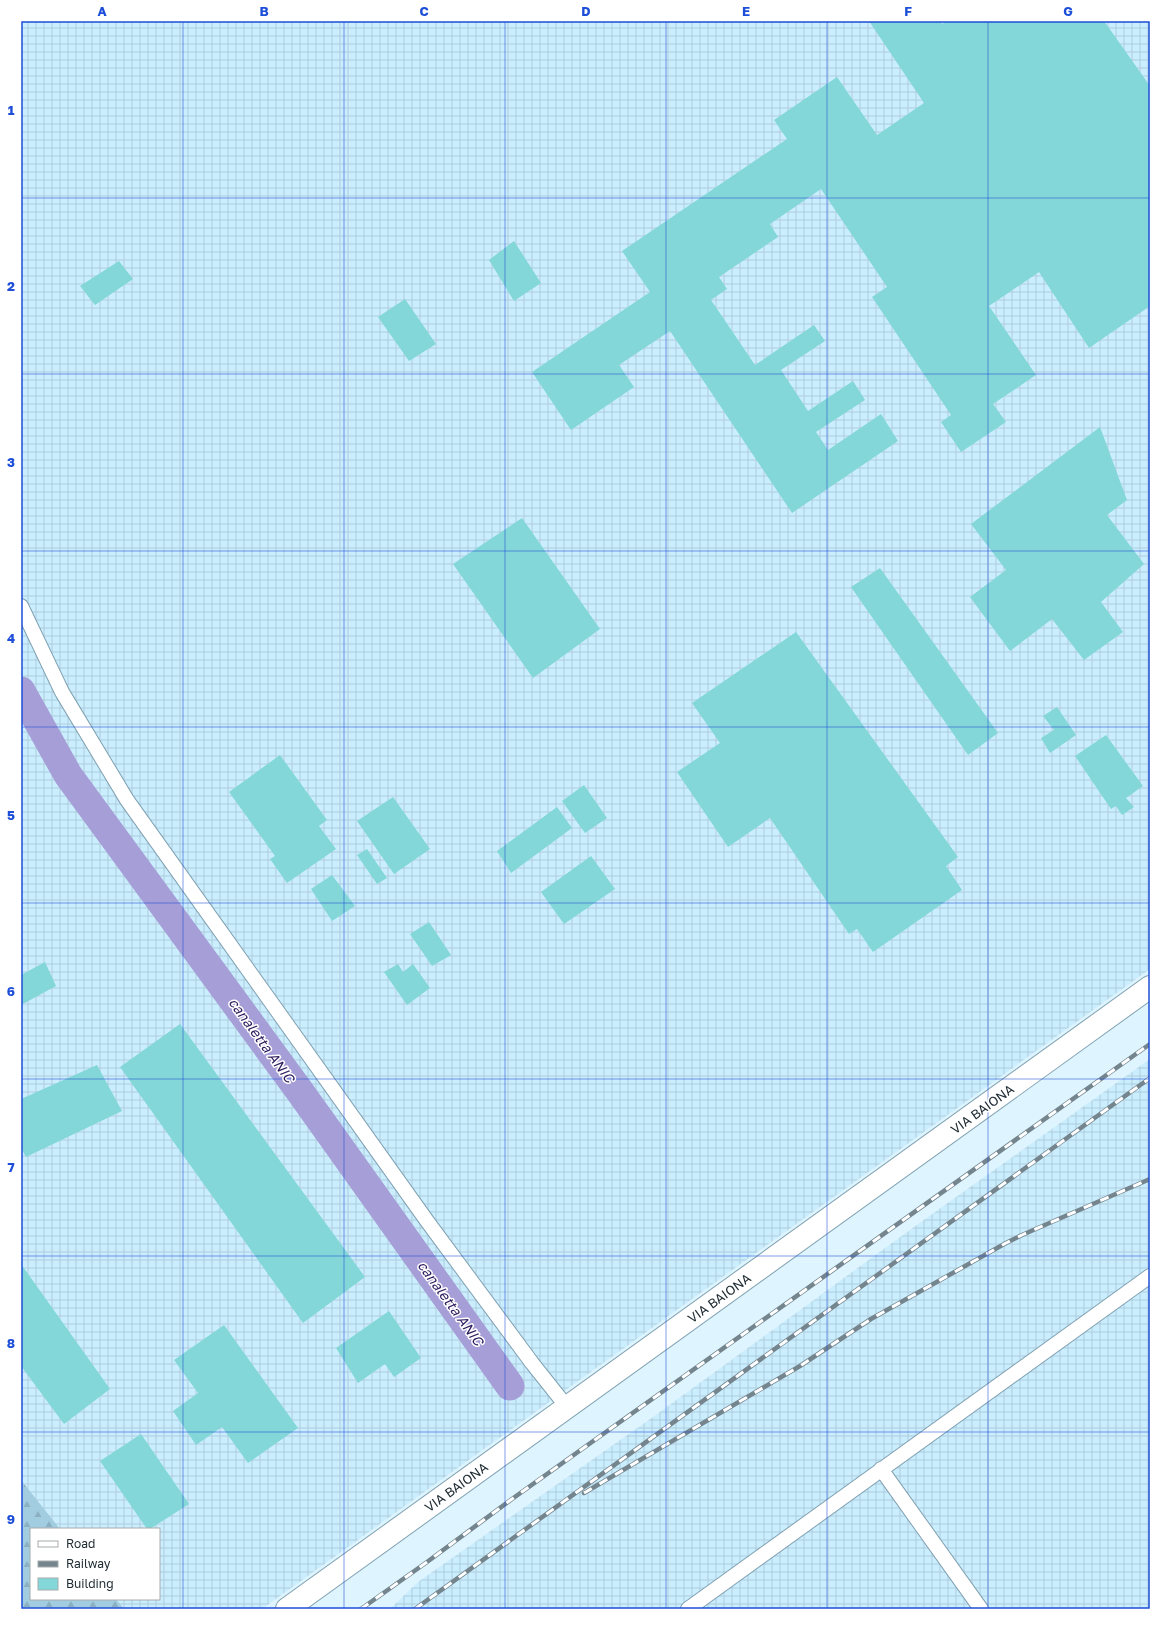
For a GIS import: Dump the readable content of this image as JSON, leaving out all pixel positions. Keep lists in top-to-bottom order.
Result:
{
  "streets": {
    "street": ["VIA BAIONA"]
  },
  "water": ["canaletta ANIC"],
  "legend": ["Road", "Railway", "Building"],
  "grid": {
    "columns": [
      "A",
      "B",
      "C",
      "D",
      "E",
      "F",
      "G"
    ],
    "rows": [
      "1",
      "2",
      "3",
      "4",
      "5",
      "6",
      "7",
      "8",
      "9"
    ]
  }
}
